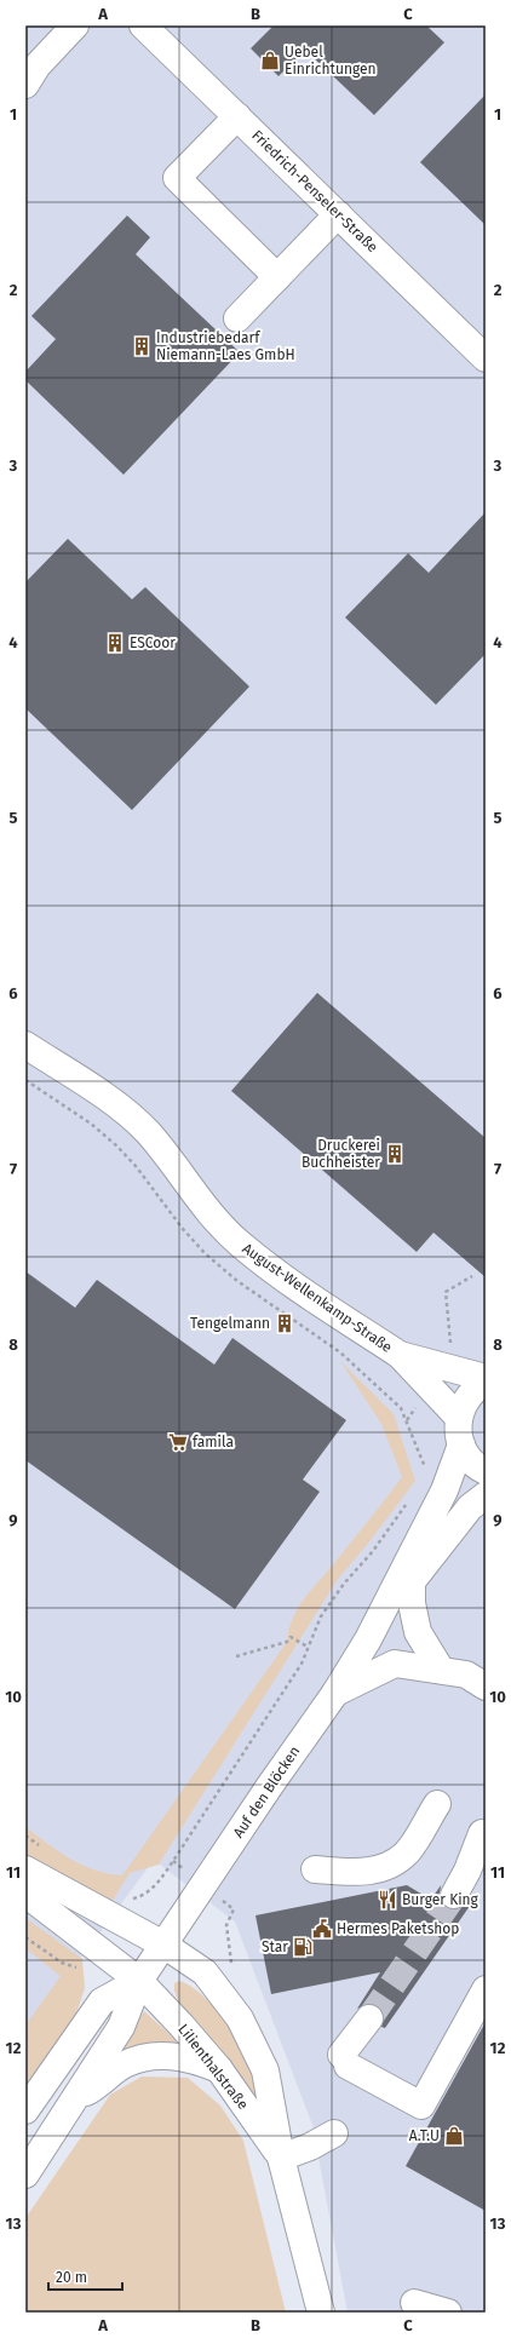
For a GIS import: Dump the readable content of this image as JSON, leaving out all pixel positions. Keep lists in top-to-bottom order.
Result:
{
  "streets": {
    "main road": [
      "Friedrich-Penseler-Straße",
      "August-Wellenkamp-Straße",
      "Auf den Blöcken",
      "Lilienthalstraße"
    ]
  },
  "crossings": [
    ["August-Wellenkamp-Straße", "Auf den Blöcken"],
    ["Auf den Blöcken", "Lilienthalstraße"]
  ],
  "places": {
    "shop": ["Uebel Einrichtungen", "A.T.U"],
    "building": [
      "Industriebedarf Niemann-Laes GmbH",
      "ESCoor",
      "Druckerei Buchheister",
      "Tengelmann"
    ],
    "supermarket": ["famila"],
    "restaurant": ["Burger King"],
    "public building": ["Hermes Paketshop"],
    "fuel station": ["Star"]
  },
  "scale_bar": "20 m",
  "grid": {
    "columns": ["A", "B", "C"],
    "rows": [
      "1",
      "2",
      "3",
      "4",
      "5",
      "6",
      "7",
      "8",
      "9",
      "10",
      "11",
      "12",
      "13"
    ]
  }
}
